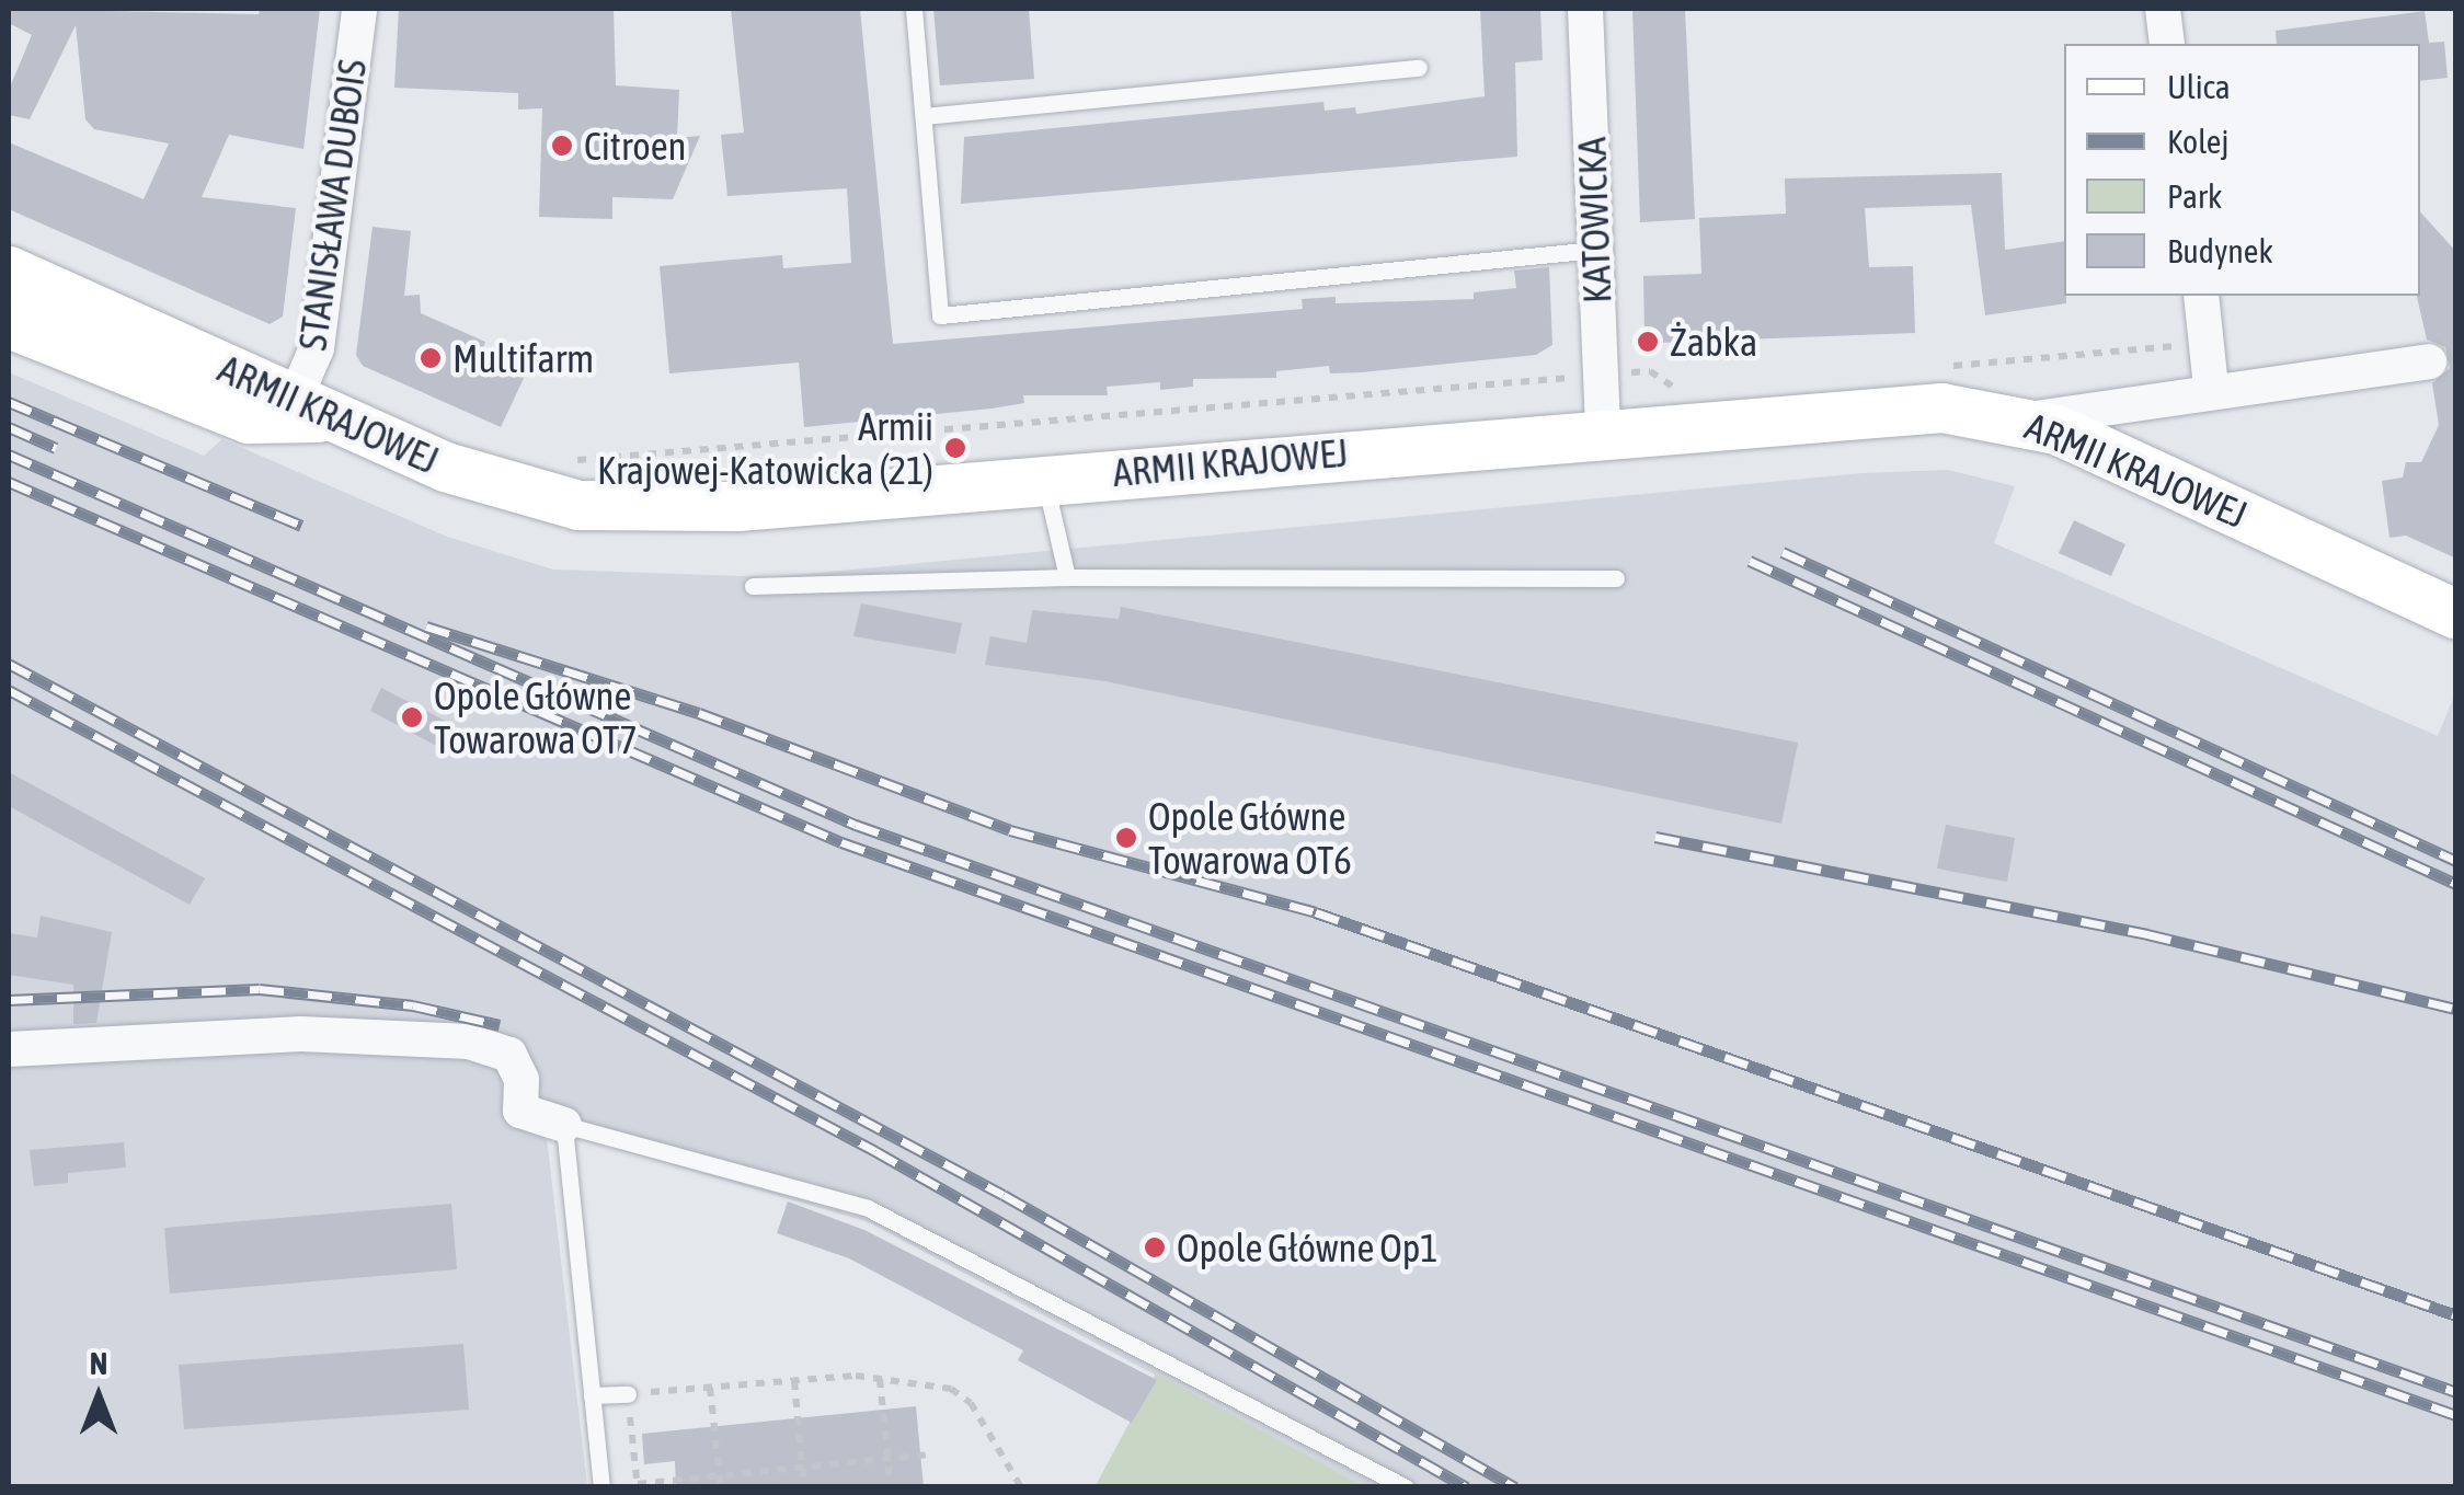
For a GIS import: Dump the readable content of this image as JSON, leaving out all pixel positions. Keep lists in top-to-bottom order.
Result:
{
  "streets": {
    "street": ["STANISŁAWA DUBOIS", "KATOWICKA", "ARMII KRAJOWEJ"]
  },
  "crossings": [
    ["STANISŁAWA DUBOIS", "ARMII KRAJOWEJ"],
    ["KATOWICKA", "ARMII KRAJOWEJ"]
  ],
  "places": [
    "Citroen",
    "Żabka",
    "Multifarm",
    "Armii Krajowej-Katowicka (21)",
    "Opole Główne Towarowa OT7",
    "Opole Główne Towarowa OT6",
    "Opole Główne Op1"
  ],
  "legend": [
    "Ulica",
    "Kolej",
    "Park",
    "Budynek"
  ],
  "north": "top"
}
